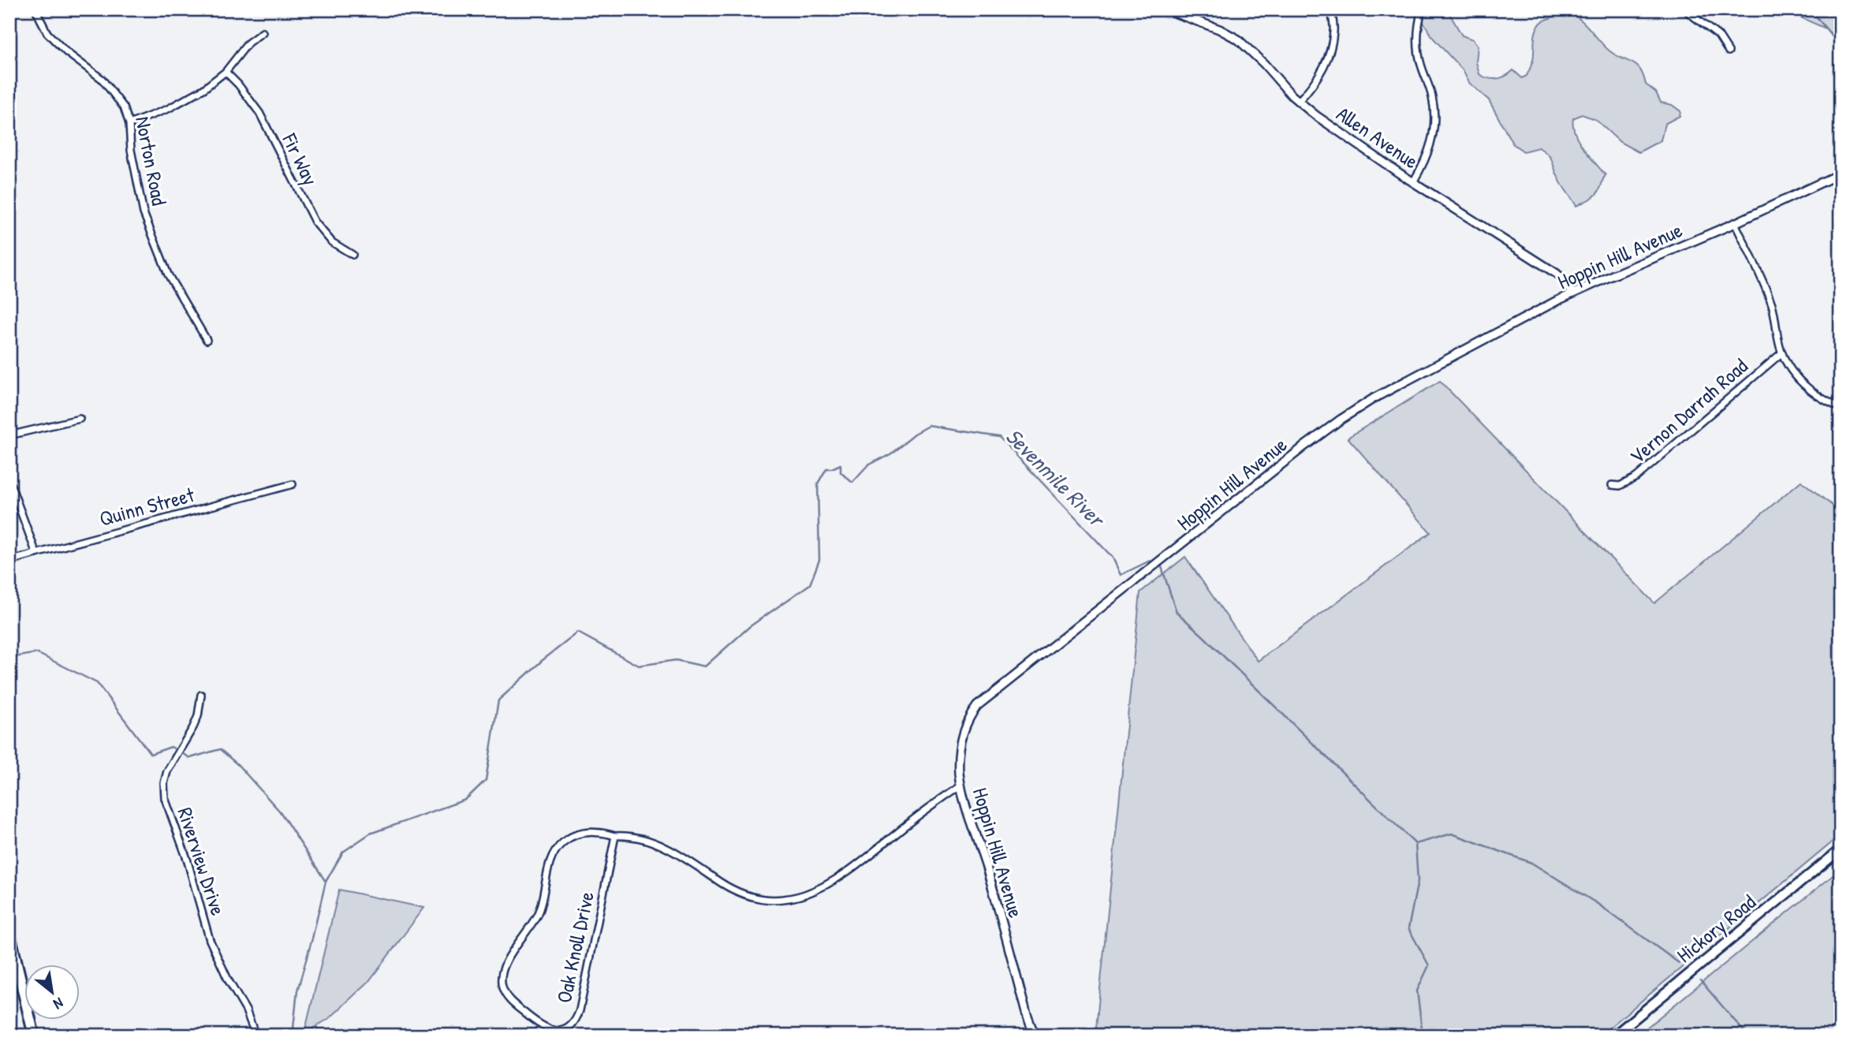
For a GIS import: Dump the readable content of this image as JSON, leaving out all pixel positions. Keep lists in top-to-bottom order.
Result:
{
  "streets": {
    "main road": ["Hickory Road"],
    "street": [
      "Allen Avenue",
      "Fir Way",
      "Norton Road",
      "Hoppin Hill Avenue",
      "Vernon Darrah Road",
      "Quinn Street",
      "Riverview Drive",
      "Oak Knoll Drive"
    ]
  },
  "crossings": [
    ["Allen Avenue", "Hoppin Hill Avenue"],
    ["Hoppin Hill Avenue", "Oak Knoll Drive"]
  ],
  "water": ["Sevenmile River"],
  "north": "bottom right"
}
